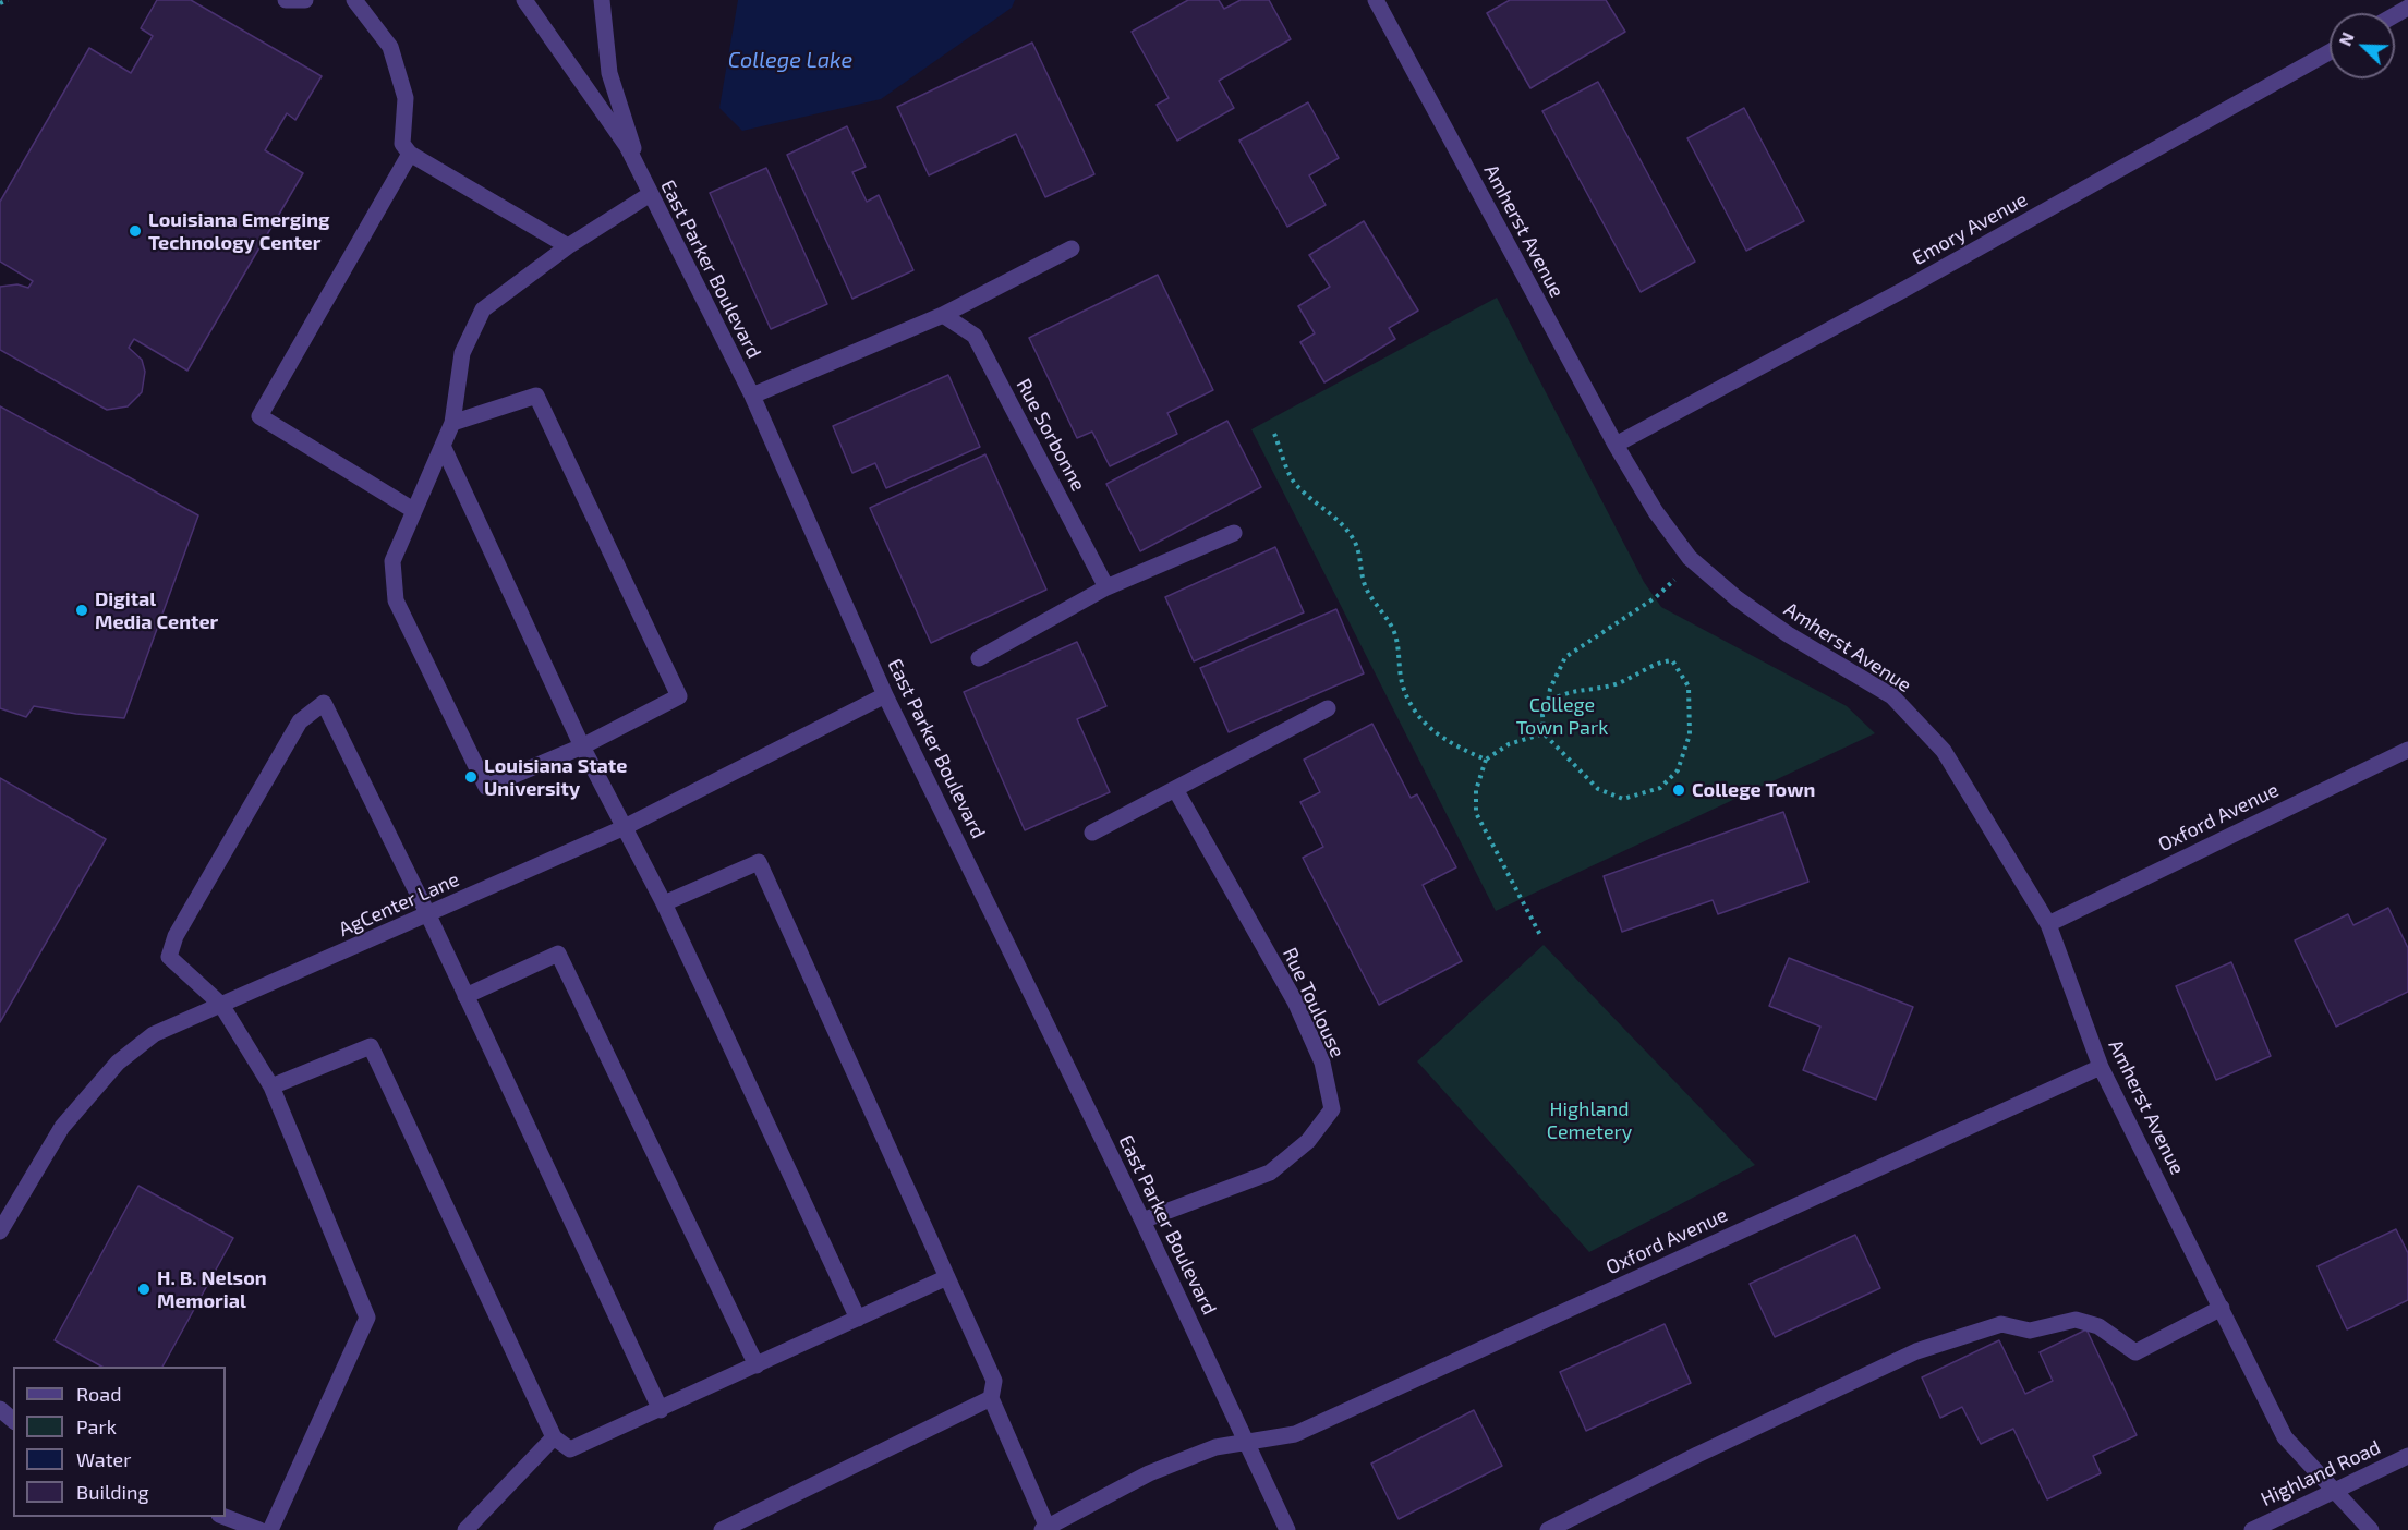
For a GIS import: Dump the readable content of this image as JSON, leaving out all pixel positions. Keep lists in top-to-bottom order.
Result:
{
  "streets": {
    "street": [
      "Emory Avenue",
      "Amherst Avenue",
      "East Parker Boulevard",
      "Rue Sorbonne",
      "Oxford Avenue",
      "AgCenter Lane",
      "Rue Toulouse",
      "Highland Road"
    ]
  },
  "crossings": [
    ["Emory Avenue", "Amherst Avenue"],
    ["Amherst Avenue", "Oxford Avenue"],
    ["Amherst Avenue", "Highland Road"],
    ["East Parker Boulevard", "Oxford Avenue"],
    ["East Parker Boulevard", "AgCenter Lane"],
    ["East Parker Boulevard", "Rue Toulouse"]
  ],
  "water": ["College Lake"],
  "parks": ["College Town Park", "Highland Cemetery"],
  "places": [
    "Louisiana Emerging Technology Center",
    "Digital Media Center",
    "Louisiana State University",
    "College Town",
    "H. B. Nelson Memorial"
  ],
  "legend": [
    "Road",
    "Park",
    "Water",
    "Building"
  ],
  "north": "top left"
}
